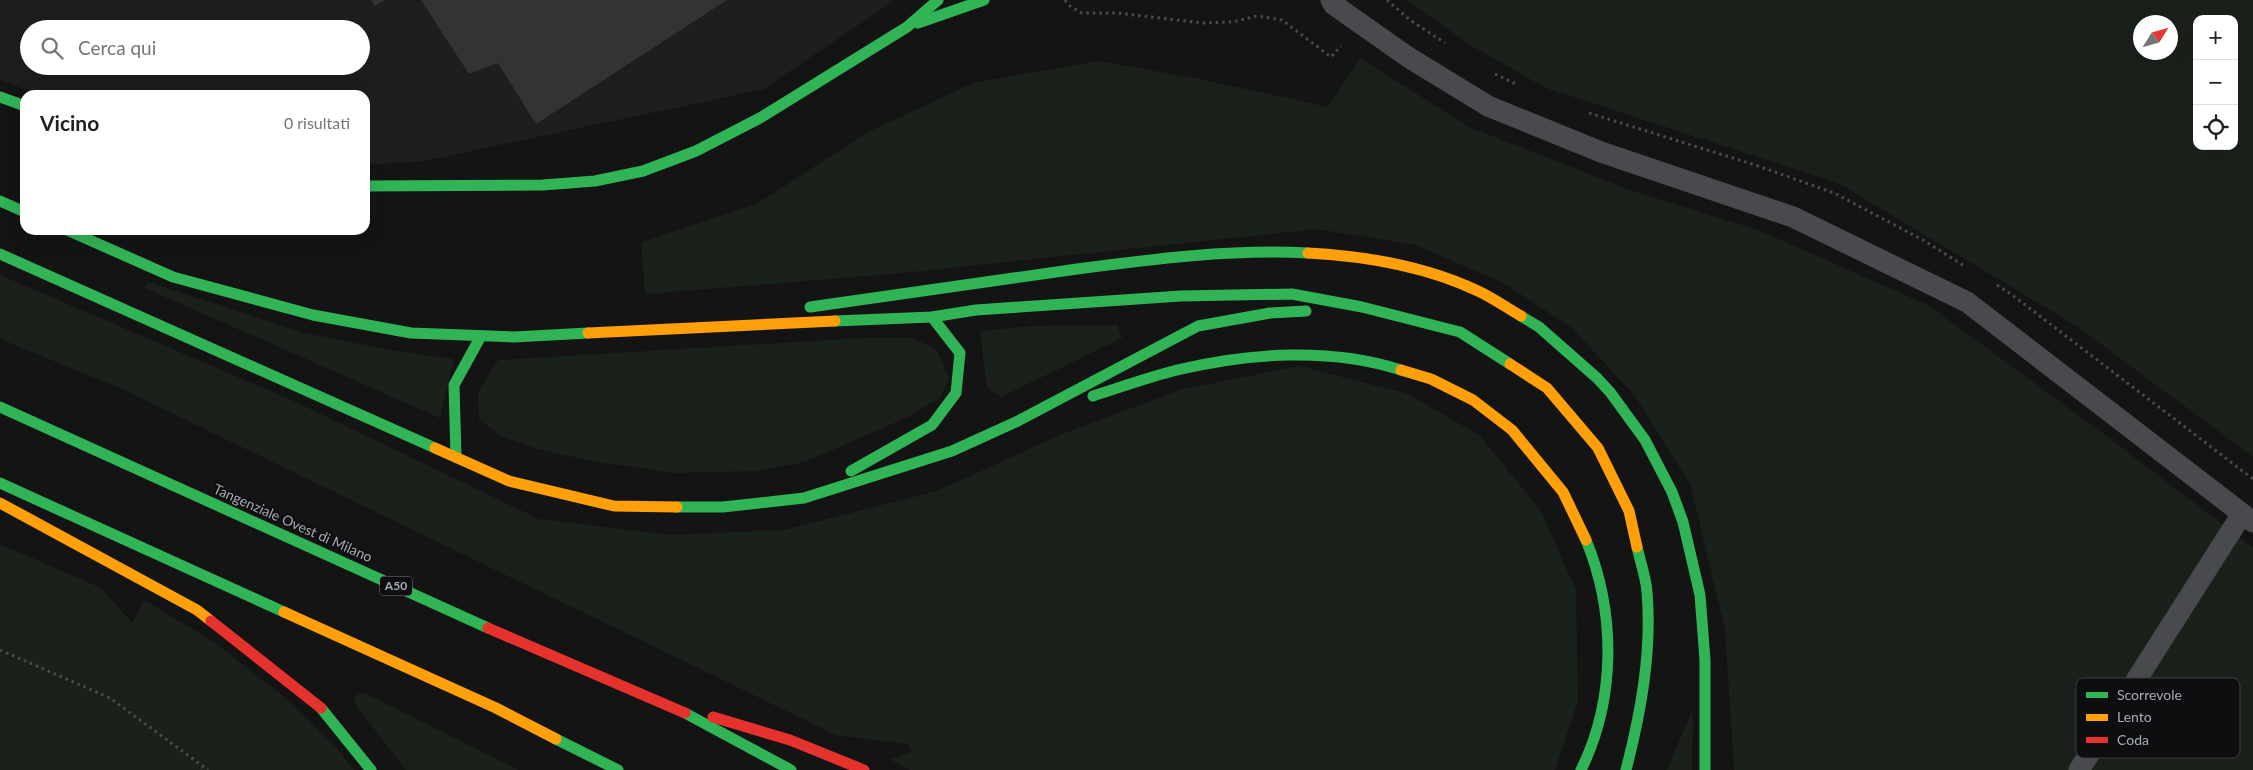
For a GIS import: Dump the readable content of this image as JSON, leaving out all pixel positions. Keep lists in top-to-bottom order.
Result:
{
  "streets": {
    "main road": ["Tangenziale Ovest di Milano", "A50"]
  },
  "legend": ["Scorrevole", "Lento", "Coda"],
  "north": "top right",
  "page": {
    "map_buttons": ["+", "−"],
    "search": "Cerca qui",
    "heading": ["Vicino", "0 risultati"]
  }
}
